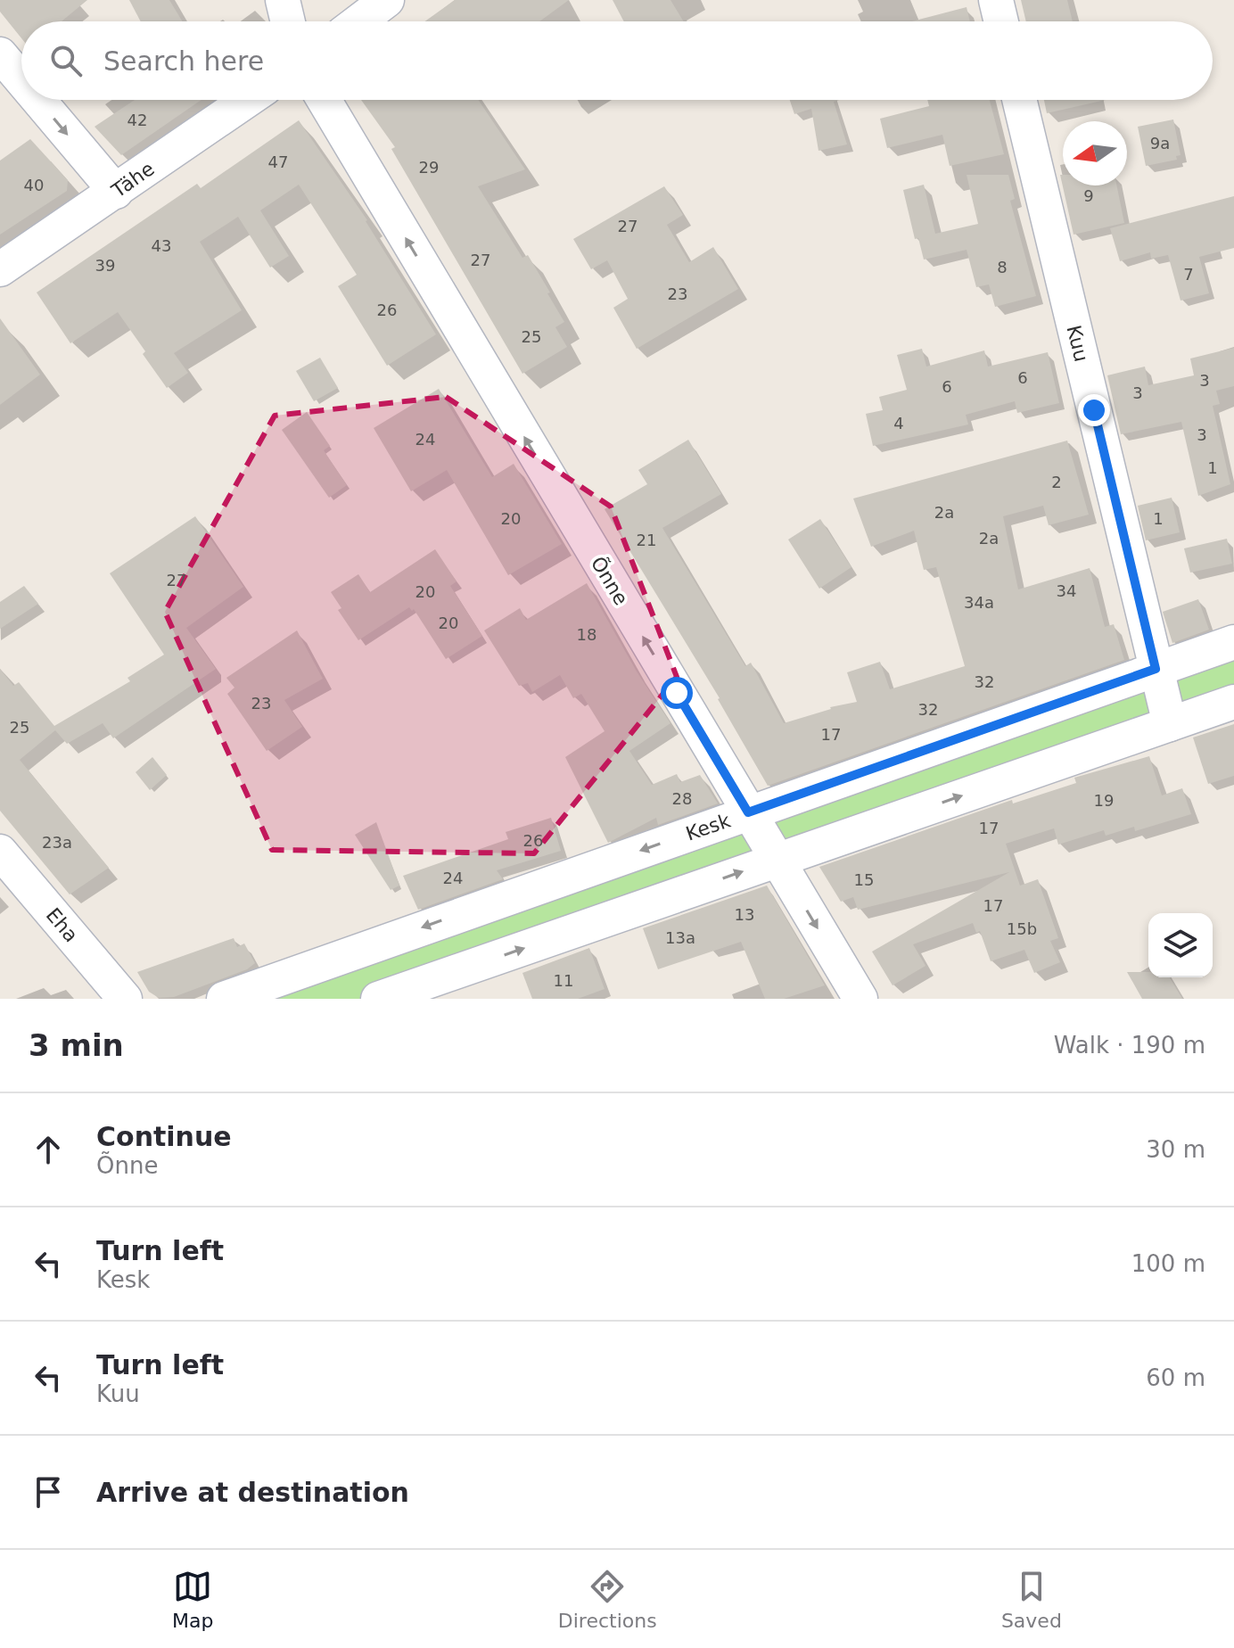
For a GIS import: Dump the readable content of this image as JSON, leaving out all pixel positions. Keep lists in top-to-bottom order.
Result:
{
  "streets": {
    "street": [
      "Tähe",
      "Kuu",
      "Õnne",
      "Kesk",
      "Eha"
    ]
  },
  "crossings": [
    ["Kuu", "Kesk"],
    ["Õnne", "Kesk"]
  ],
  "house_numbers": [
    "42",
    "9a",
    "47",
    "29",
    "40",
    "9",
    "27",
    "43",
    "27",
    "39",
    "8",
    "7",
    "23",
    "26",
    "25",
    "6",
    "3",
    "6",
    "3",
    "4",
    "3",
    "24",
    "1",
    "2",
    "2a",
    "20",
    "1",
    "2a",
    "21",
    "27",
    "34",
    "20",
    "34a",
    "20",
    "18",
    "32",
    "23",
    "32",
    "25",
    "17",
    "28",
    "19",
    "17",
    "26",
    "23a",
    "24",
    "15",
    "17",
    "13",
    "15b",
    "13a",
    "11"
  ],
  "north": "left",
  "page": {
    "search": "Search here",
    "heading": ["3 min", "Walk · 190 m"],
    "list": [
      ["Continue", "Õnne", "30 m"],
      ["Turn left", "Kesk", "100 m"],
      ["Turn left", "Kuu", "60 m"],
      "Arrive at destination"
    ],
    "nav": ["Map", "Directions", "Saved"]
  }
}
